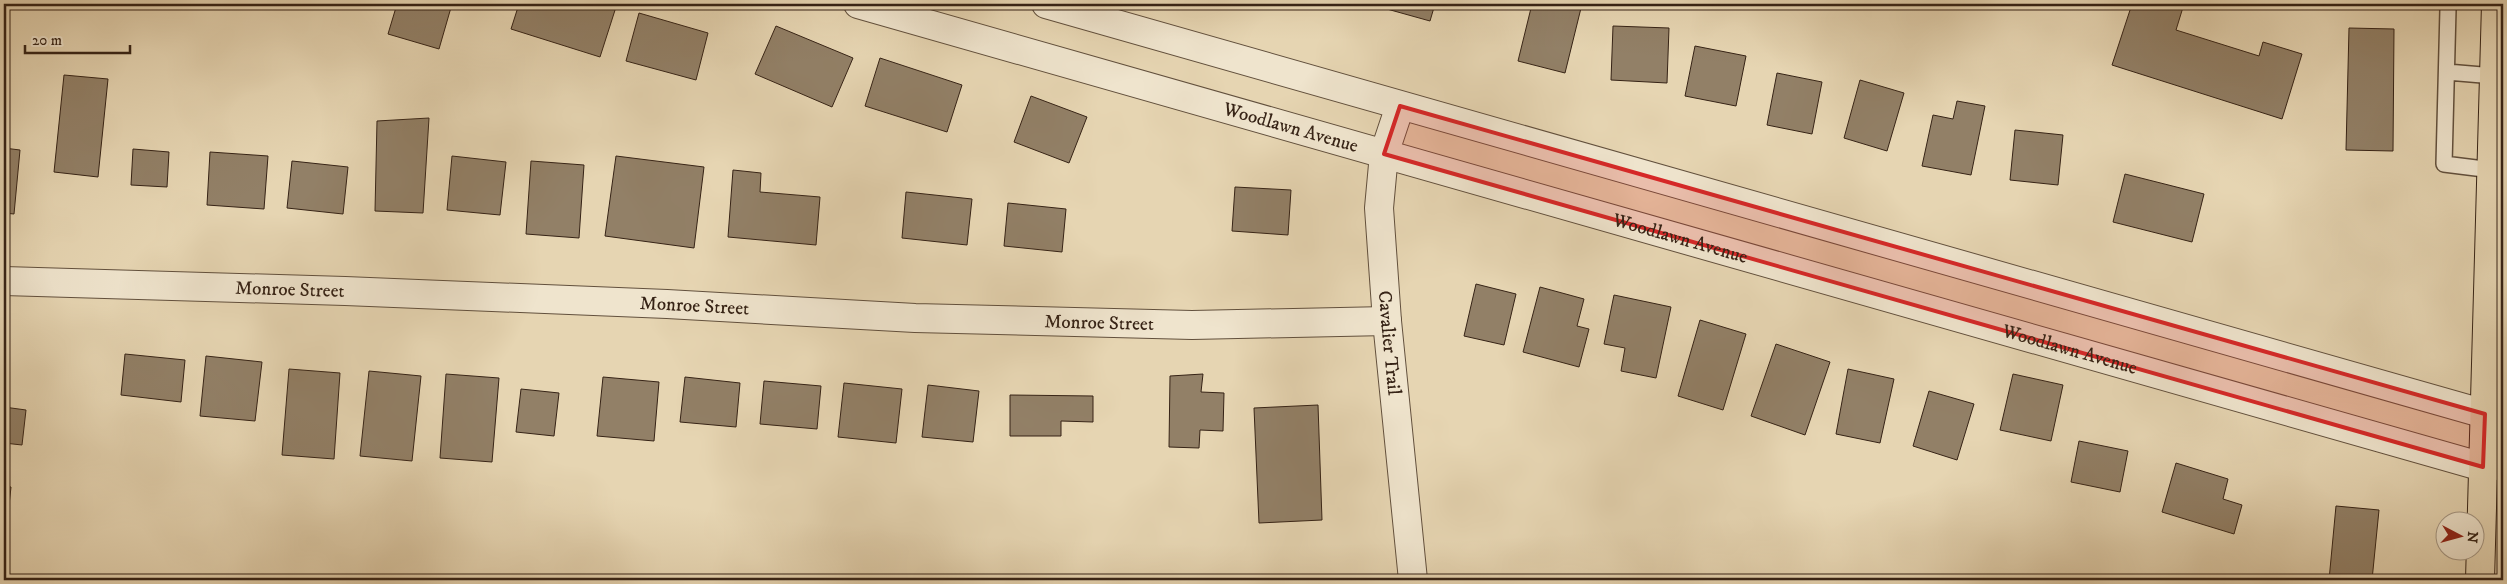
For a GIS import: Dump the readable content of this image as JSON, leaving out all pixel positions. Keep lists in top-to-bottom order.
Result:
{
  "streets": {
    "street": ["Woodlawn Avenue", "Monroe Street", "Cavalier Trail"]
  },
  "crossings": [
    ["Woodlawn Avenue", "Cavalier Trail"],
    ["Monroe Street", "Cavalier Trail"]
  ],
  "scale_bar": "20 m",
  "north": "right"
}
